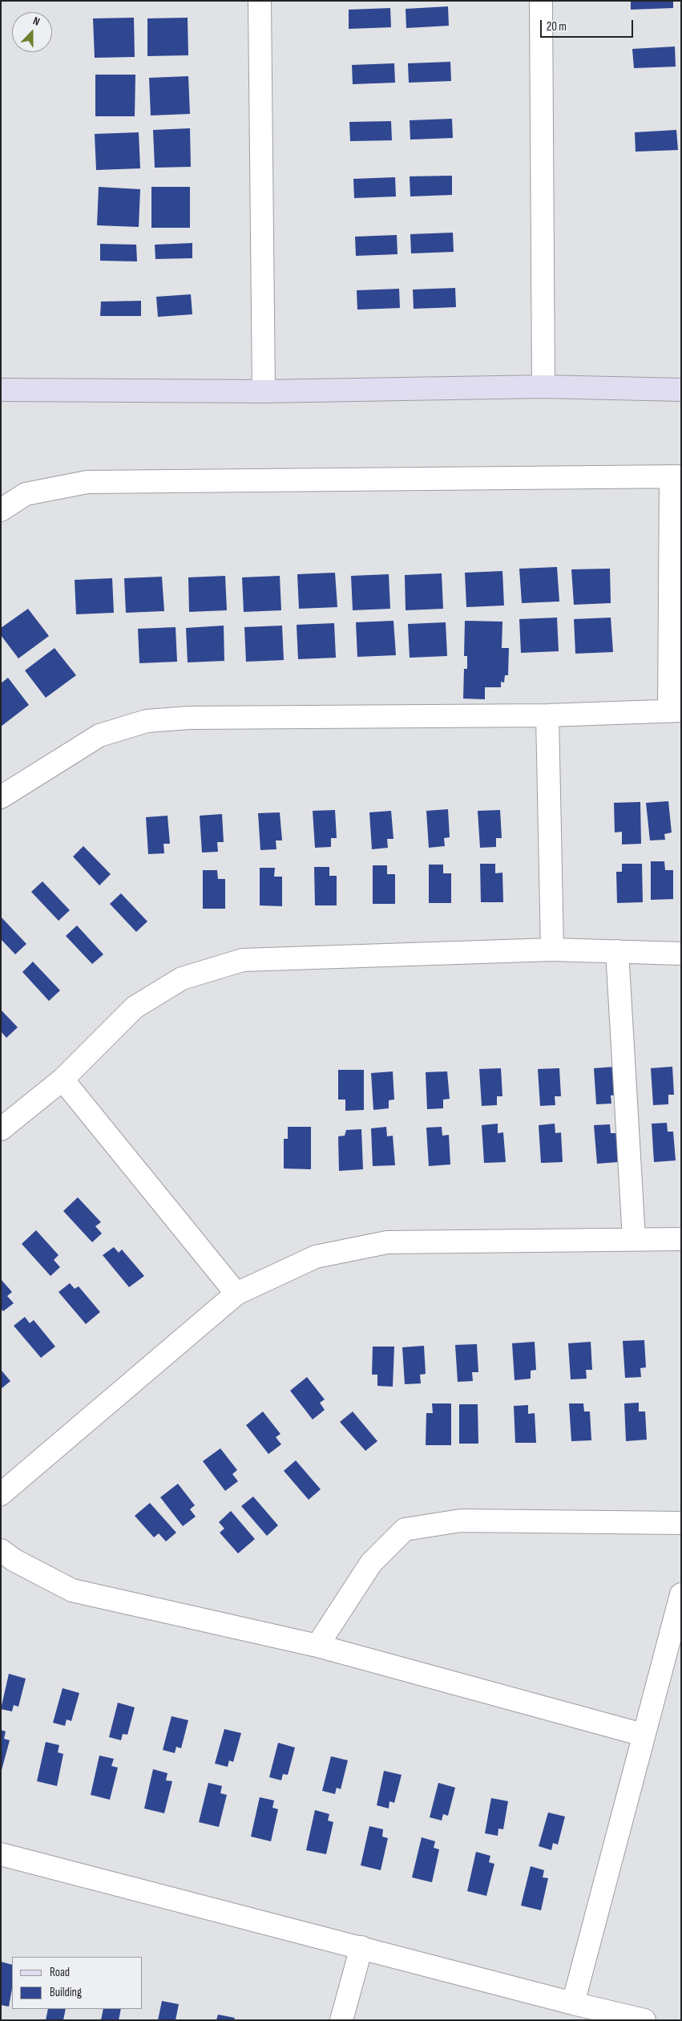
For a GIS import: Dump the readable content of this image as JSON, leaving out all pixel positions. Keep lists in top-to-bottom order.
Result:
{
  "legend": ["Road", "Building"],
  "scale_bar": "20 m",
  "north": "top"
}
